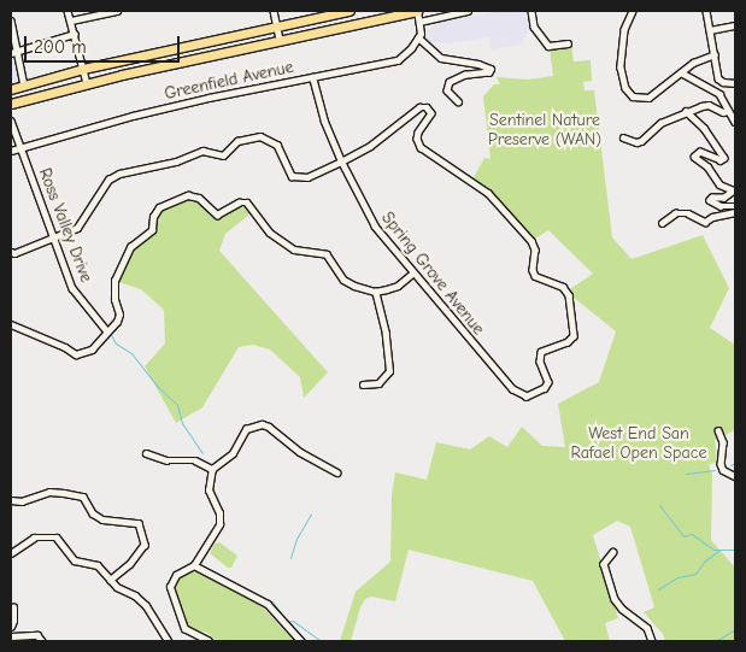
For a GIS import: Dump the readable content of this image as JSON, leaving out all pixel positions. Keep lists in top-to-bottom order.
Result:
{
  "streets": {
    "street": ["Greenfield Avenue", "Ross Valley Drive", "Spring Grove Avenue"]
  },
  "crossings": [
    ["Greenfield Avenue", "Ross Valley Drive"],
    ["Greenfield Avenue", "Spring Grove Avenue"]
  ],
  "parks": ["Sentinel Nature Preserve (WAN)", "West End San Rafael Open Space"],
  "scale_bar": "200 m"
}
